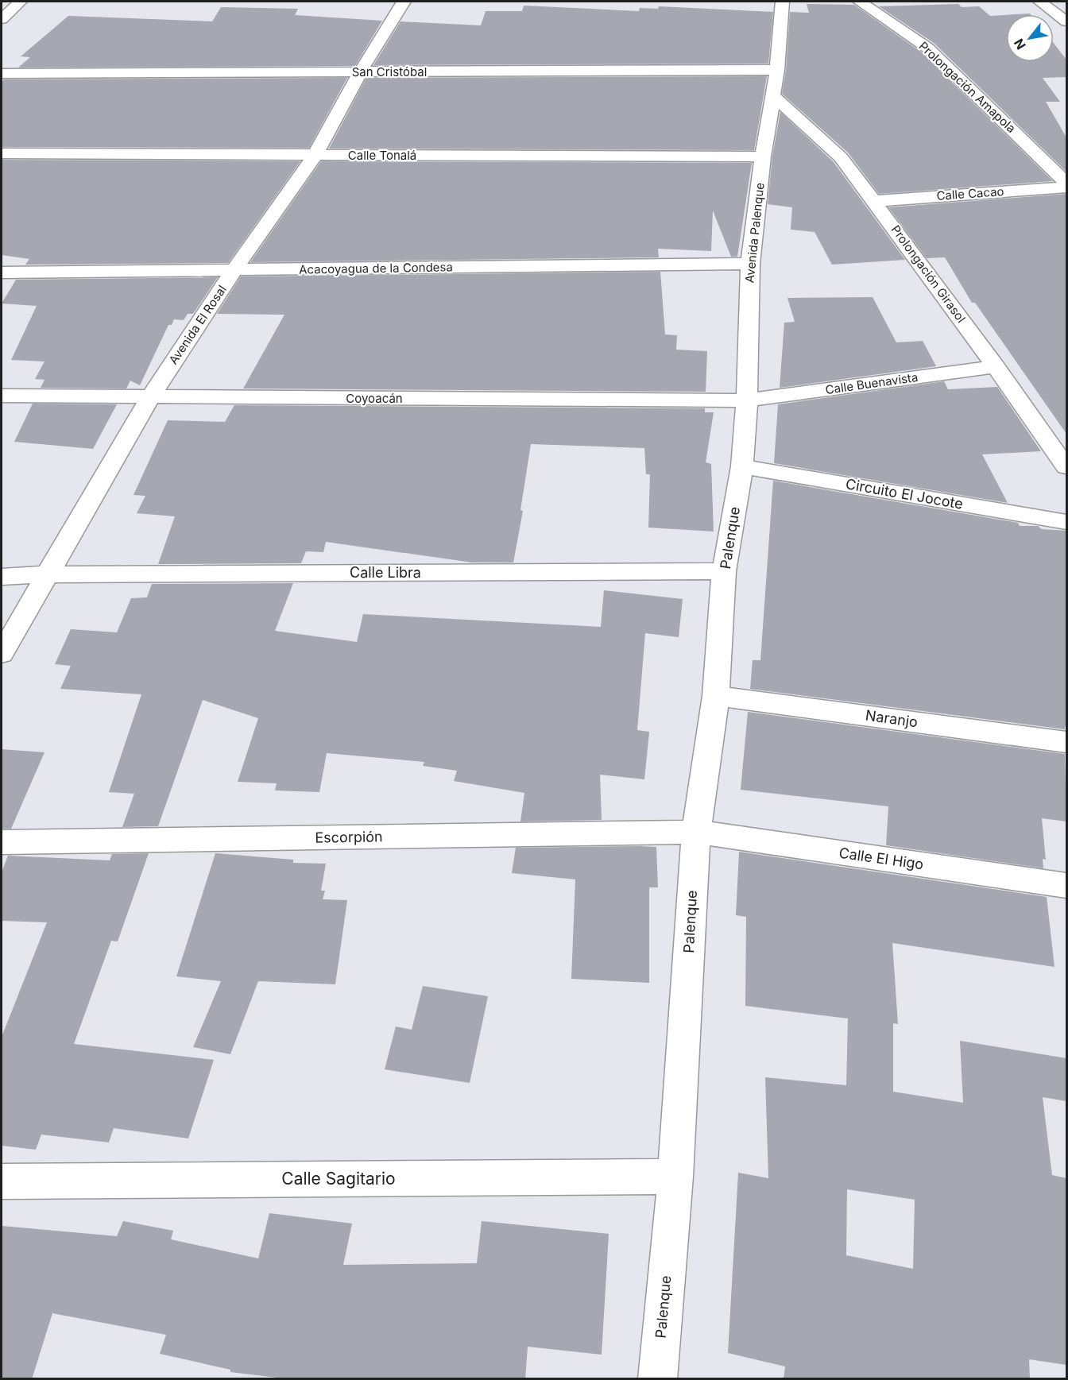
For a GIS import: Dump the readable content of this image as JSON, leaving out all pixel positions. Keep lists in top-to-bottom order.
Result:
{
  "streets": {
    "street": [
      "San Cristóbal",
      "Prolongación Amapola",
      "Calle Tonalá",
      "Calle Cacao",
      "Avenida Palenque",
      "Acacoyagua de la Condesa",
      "Prolongación Girasol",
      "Avenida El Rosal",
      "Calle Buenavista",
      "Coyoacán",
      "Circuito El Jocote",
      "Palenque",
      "Calle Libra",
      "Naranjo",
      "Escorpión",
      "Calle El Higo",
      "Calle Sagitario"
    ]
  },
  "crossings": [
    ["San Cristóbal", "Avenida Palenque"],
    ["San Cristóbal", "Avenida El Rosal"],
    ["Calle Tonalá", "Avenida Palenque"],
    ["Calle Tonalá", "Avenida El Rosal"],
    ["Calle Cacao", "Prolongación Girasol"],
    ["Avenida Palenque", "Acacoyagua de la Condesa"],
    ["Avenida Palenque", "Prolongación Girasol"],
    ["Avenida Palenque", "Calle Buenavista"],
    ["Avenida Palenque", "Coyoacán"],
    ["Avenida Palenque", "Circuito El Jocote"],
    ["Avenida Palenque", "Palenque"],
    ["Acacoyagua de la Condesa", "Avenida El Rosal"],
    ["Prolongación Girasol", "Calle Buenavista"],
    ["Avenida El Rosal", "Coyoacán"],
    ["Avenida El Rosal", "Calle Libra"],
    ["Calle Buenavista", "Coyoacán"],
    ["Circuito El Jocote", "Palenque"],
    ["Palenque", "Calle Libra"],
    ["Palenque", "Naranjo"],
    ["Palenque", "Escorpión"],
    ["Palenque", "Calle El Higo"],
    ["Palenque", "Calle Sagitario"],
    ["Escorpión", "Calle El Higo"]
  ],
  "north": "bottom left"
}
